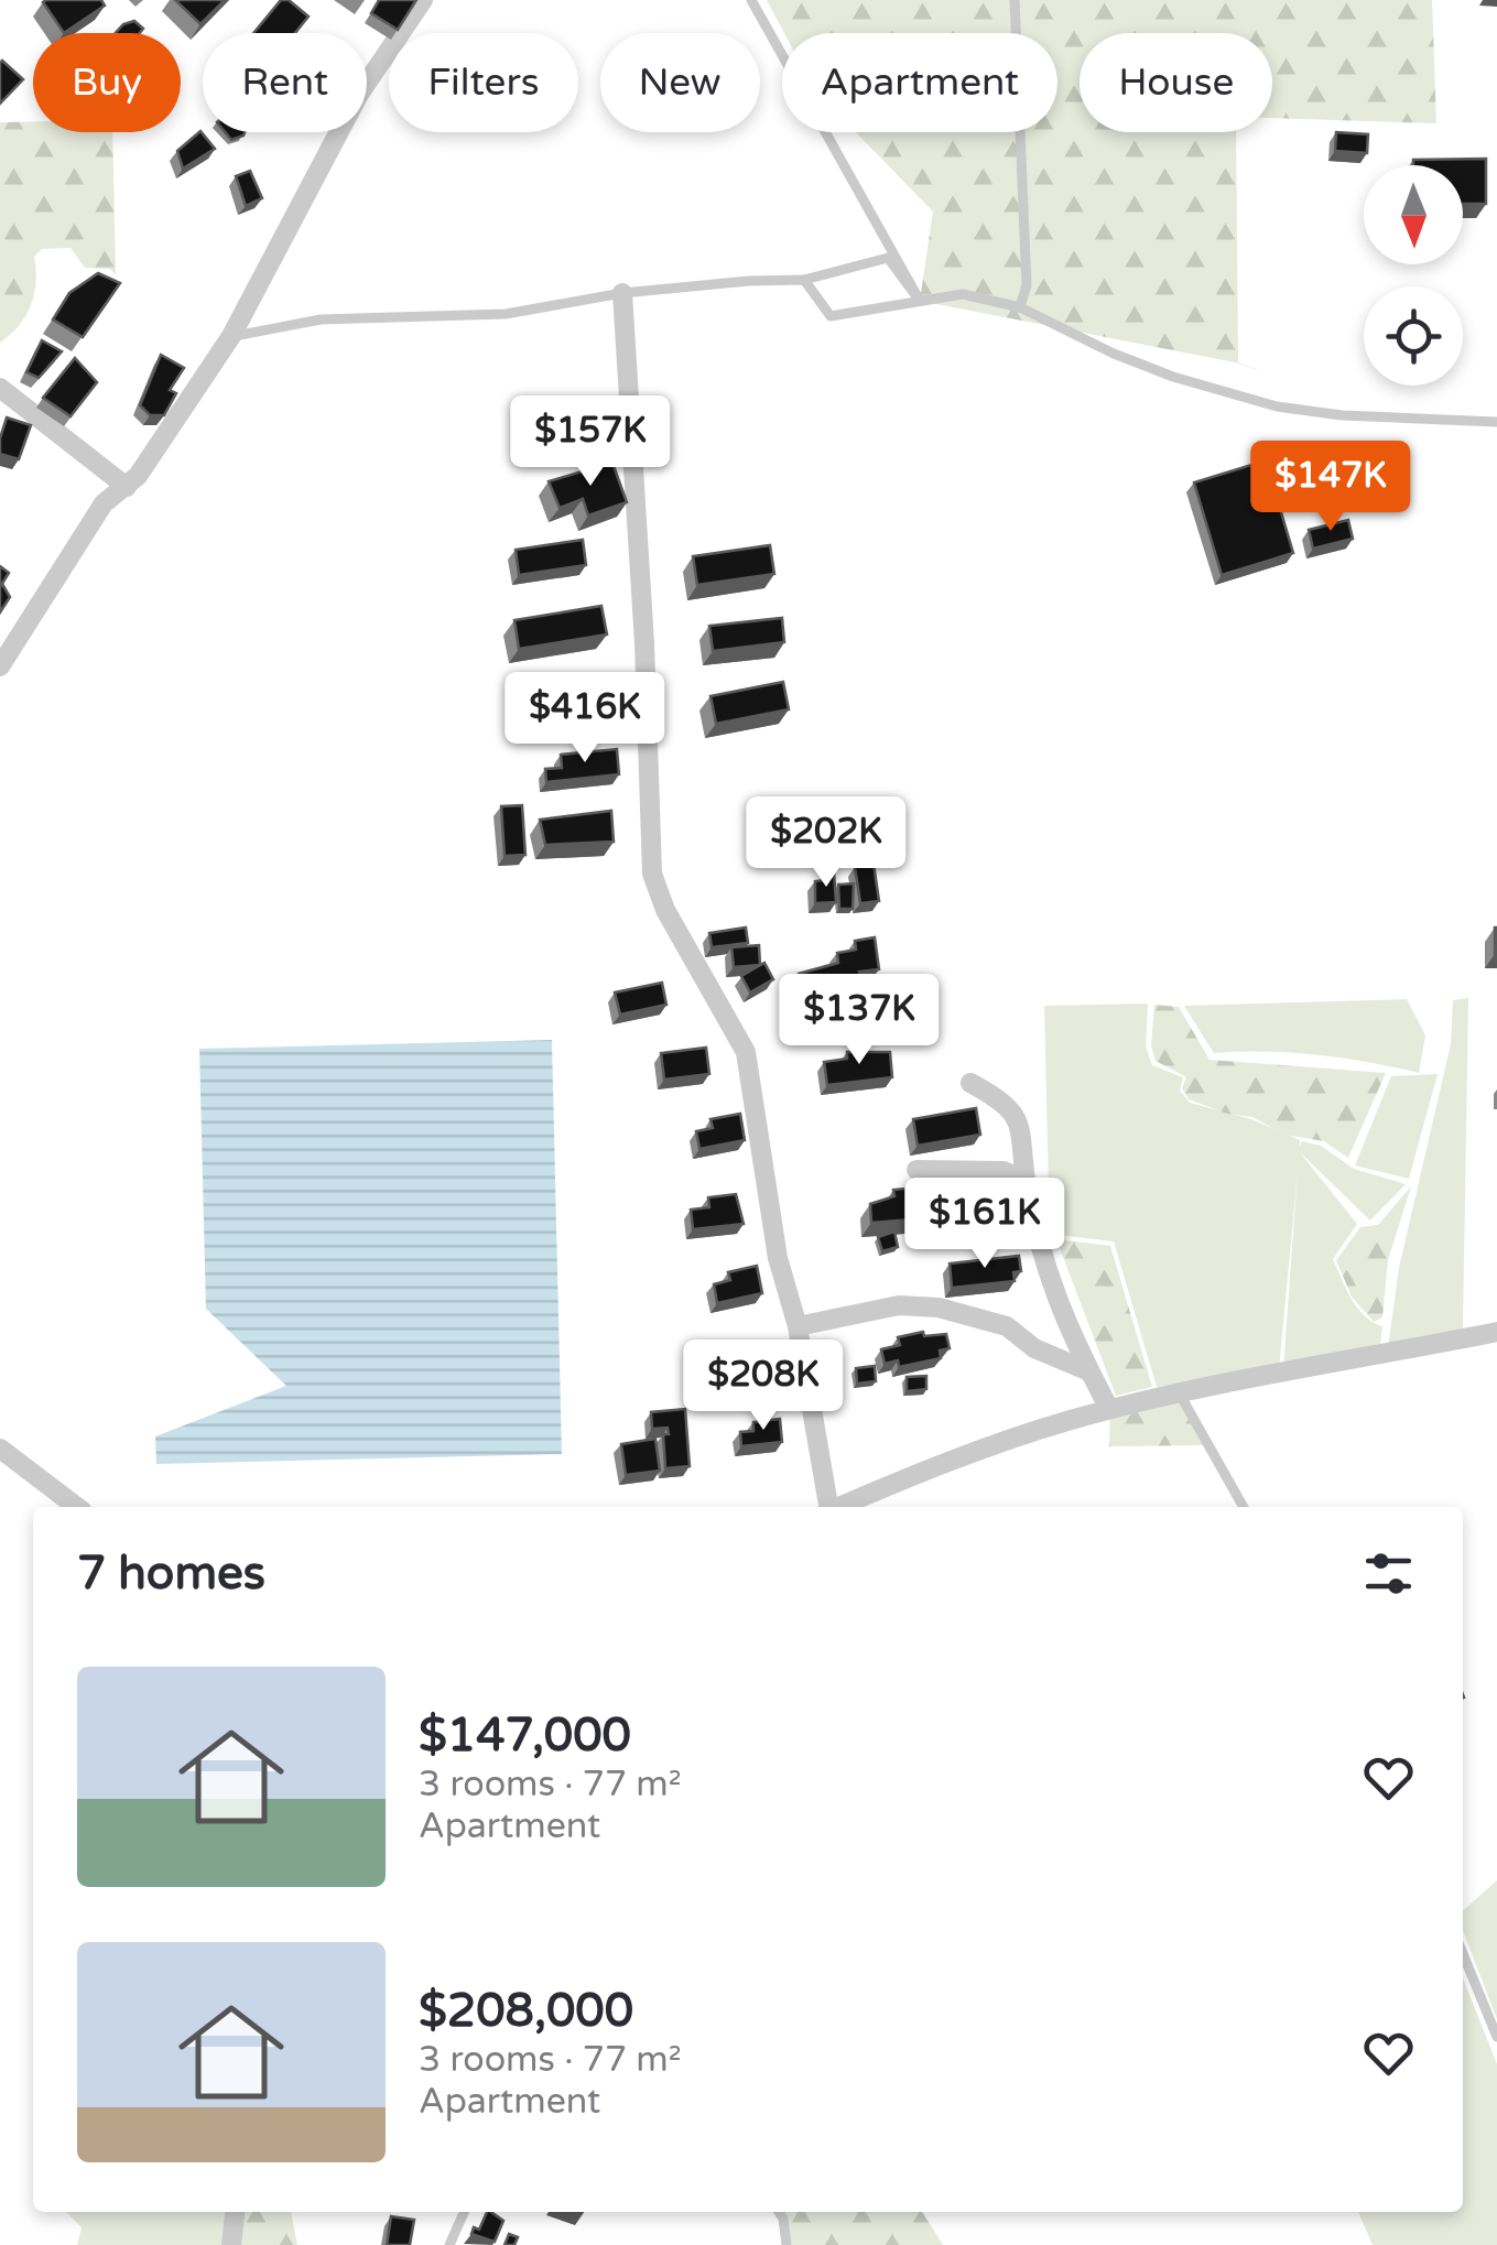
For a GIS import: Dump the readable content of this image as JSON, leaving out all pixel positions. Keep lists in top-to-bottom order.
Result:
{
  "north": "bottom",
  "page": {
    "chip": [
      "Buy",
      "Rent",
      "Filters",
      "New",
      "Apartment",
      "House"
    ],
    "price": [
      "$157K",
      "$147K",
      "$416K",
      "$202K",
      "$137K",
      "$161K",
      "$208K"
    ],
    "heading": "7 homes",
    "list": [
      {
        "name": "$147,000",
        "note": "3 rooms · 77 m² · Apartment"
      },
      {
        "name": "$208,000",
        "note": "3 rooms · 77 m² · Apartment"
      }
    ]
  }
}
